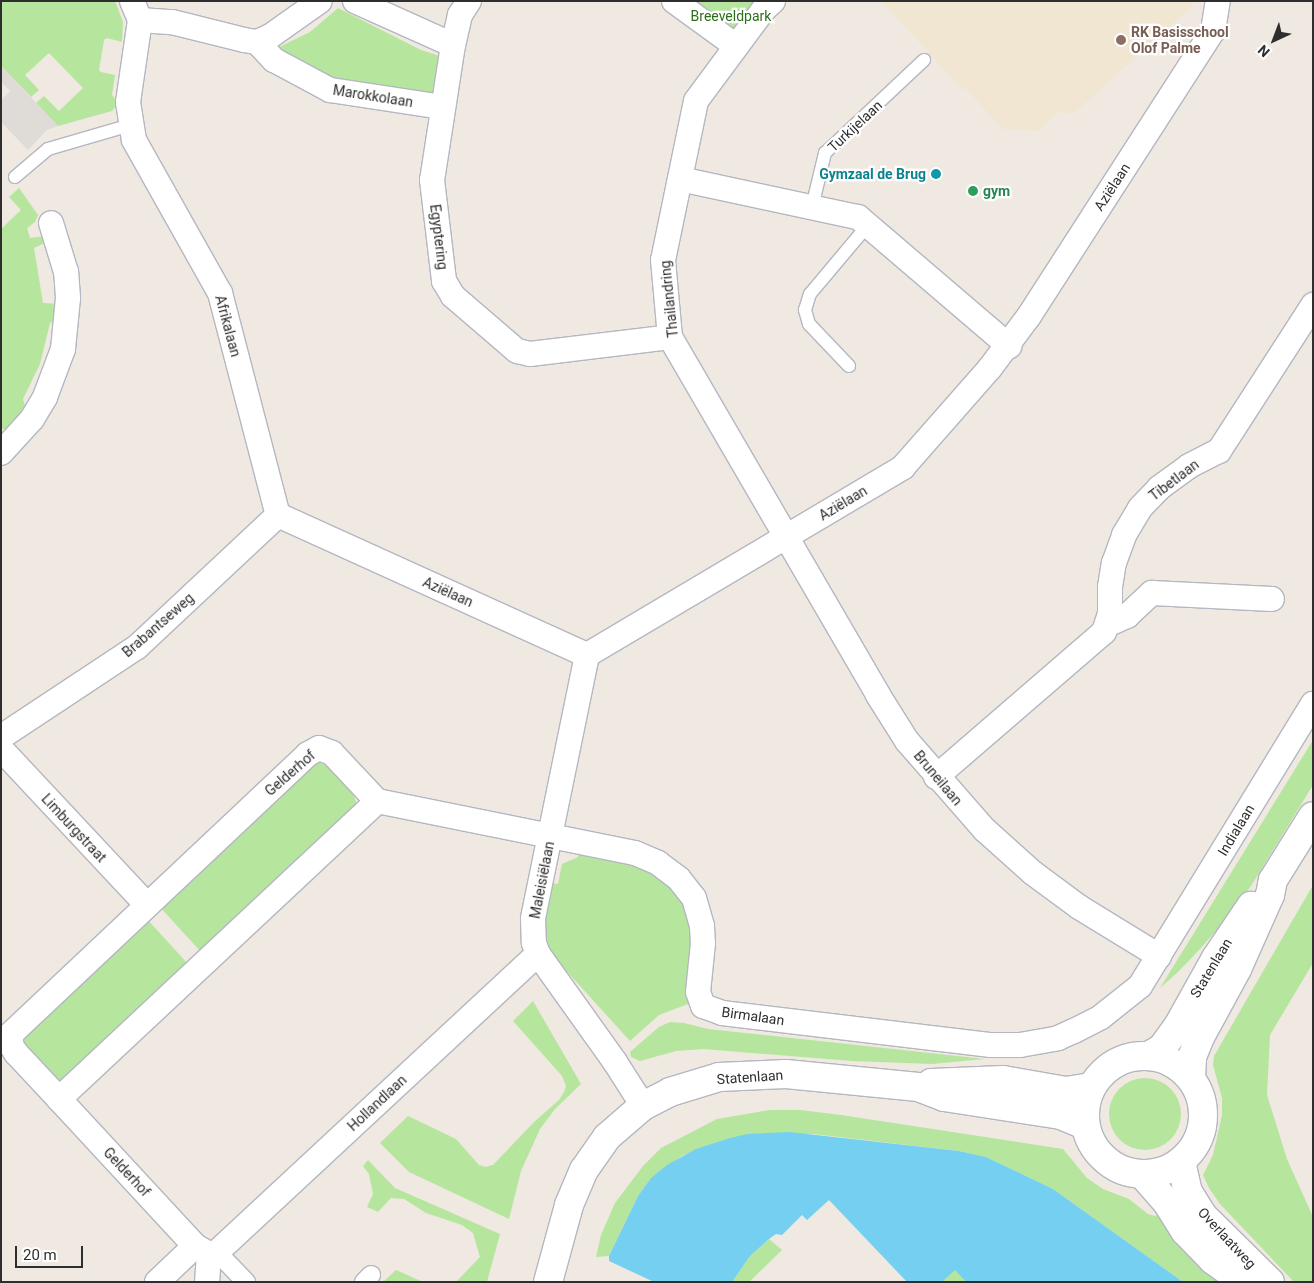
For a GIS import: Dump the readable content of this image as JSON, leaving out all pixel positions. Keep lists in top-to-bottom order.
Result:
{
  "streets": {
    "main road": ["Statenlaan", "Overlaatweg"],
    "street": [
      "Marokkolaan",
      "Aziëlaan",
      "Egyptering",
      "Thailandring",
      "Afrikalaan",
      "Tibetlaan",
      "Brabantseweg",
      "Gelderhof",
      "Bruneilaan",
      "Limburgstraat",
      "Indialaan",
      "Maleisiëlaan",
      "Birmalaan",
      "Hollandlaan"
    ],
    "lane": ["Turkijelaan"]
  },
  "crossings": [
    ["Marokkolaan", "Egyptering"],
    ["Aziëlaan", "Thailandring"],
    ["Aziëlaan", "Afrikalaan"],
    ["Aziëlaan", "Brabantseweg"],
    ["Aziëlaan", "Bruneilaan"],
    ["Aziëlaan", "Maleisiëlaan"],
    ["Egyptering", "Thailandring"],
    ["Thailandring", "Bruneilaan"],
    ["Afrikalaan", "Brabantseweg"],
    ["Gelderhof", "Limburgstraat"],
    ["Gelderhof", "Birmalaan"],
    ["Gelderhof", "Hollandlaan"],
    ["Bruneilaan", "Indialaan"],
    ["Bruneilaan", "Birmalaan"],
    ["Indialaan", "Birmalaan"],
    ["Maleisiëlaan", "Statenlaan"],
    ["Maleisiëlaan", "Birmalaan"],
    ["Maleisiëlaan", "Hollandlaan"],
    ["Statenlaan", "Overlaatweg"]
  ],
  "parks": ["Breeveldpark"],
  "places": ["RK Basisschool Olof Palme", "Gymzaal de Brug", "gym"],
  "scale_bar": "20 m",
  "north": "bottom left"
}
